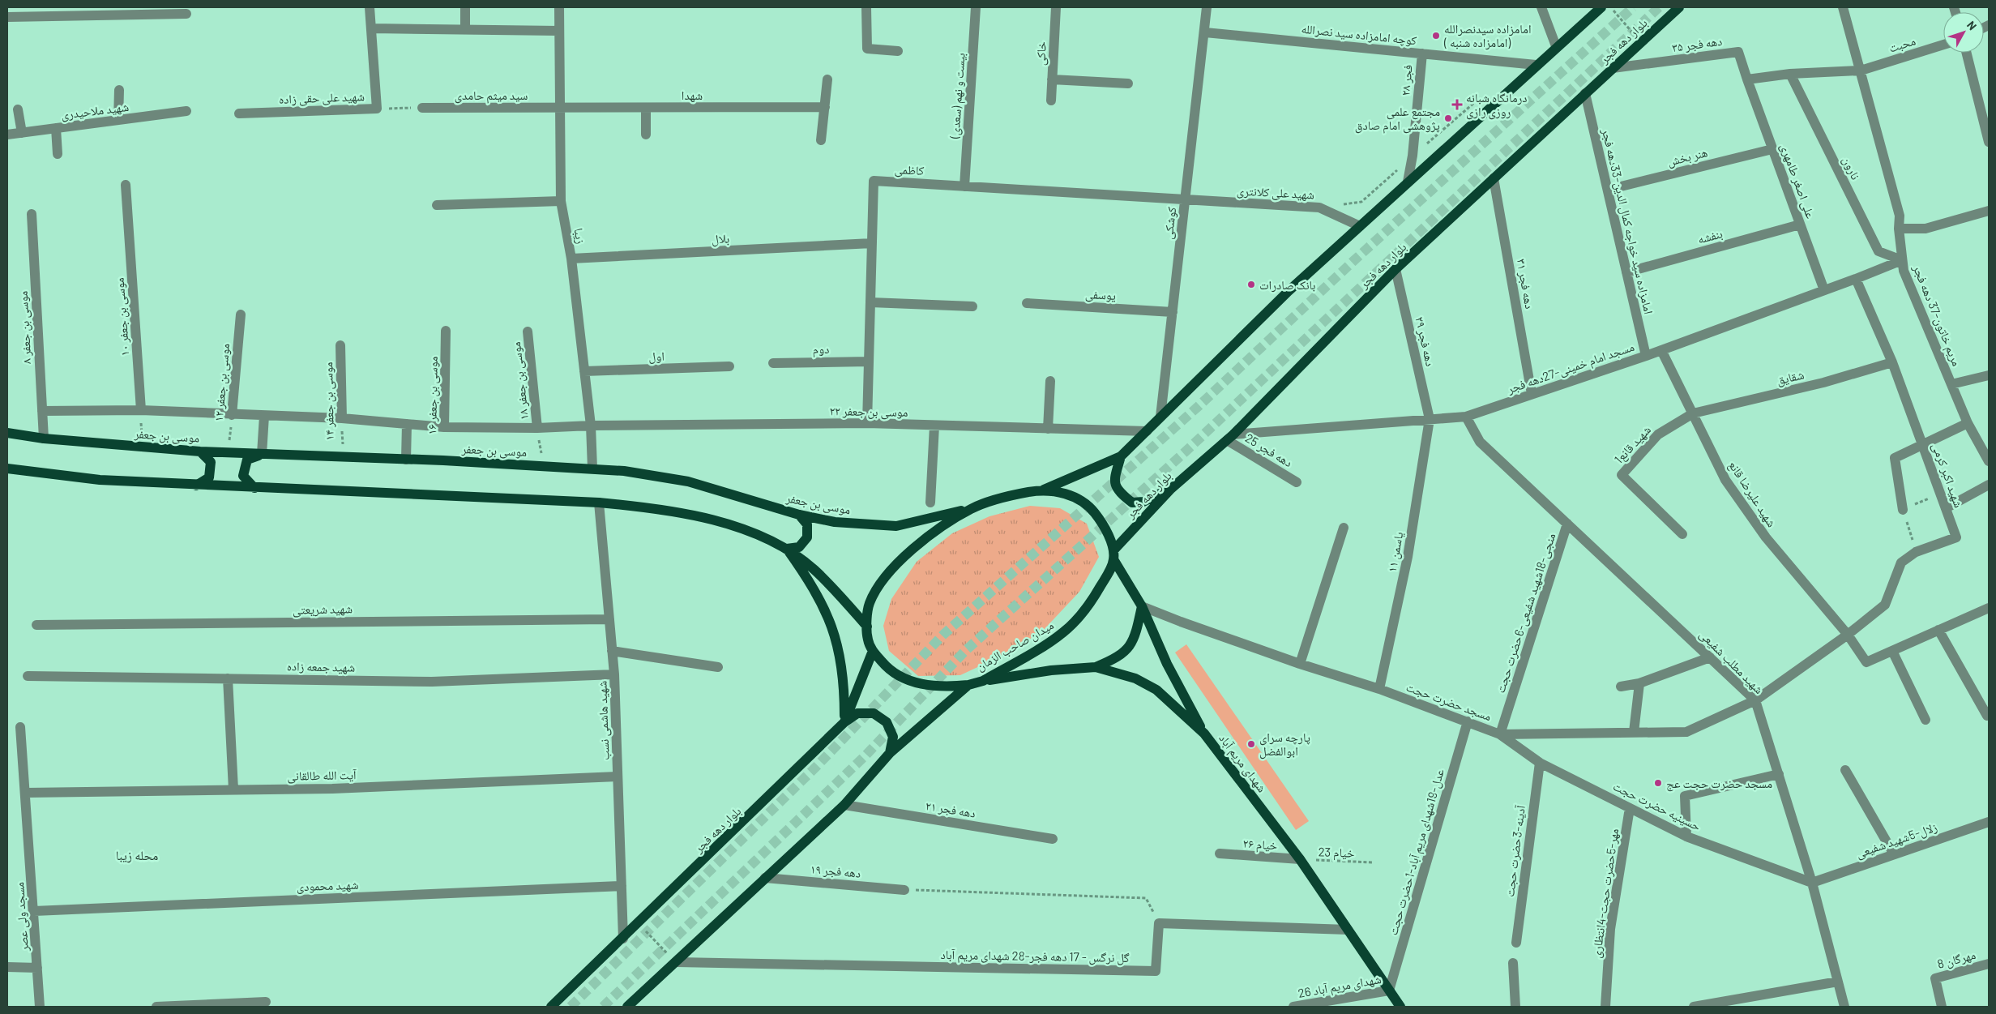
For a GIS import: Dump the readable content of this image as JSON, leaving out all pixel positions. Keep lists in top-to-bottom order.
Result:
{
  "streets": {
    "main road": [
      "بلوار دهه فجر",
      "موسی بن جعفر",
      "میدان صاحب الزمان",
      "شهدای مریم آباد"
    ],
    "street": [
      "کوچه امامزاده سید نصرالله",
      "دهه فجر ۳۵",
      "محبت",
      "خاکی",
      "فجر ۲۸",
      "سید میثم حامدی",
      "شهدا",
      "بیست و نهم (سعدی)",
      "شهید علی حقی زاده",
      "شهید ملاحیدری",
      "هنر بخش",
      "نارون",
      "کاظمی",
      "علی اصغر طامهری",
      "شهید علی کلانتری",
      "امامزاده سید خواجه کمال الدین-33دهه فجر",
      "کوشکی",
      "زیبا",
      "بنفشه",
      "بلال",
      "دهه فجر ۳۱",
      "یوسفی",
      "مریم خاتون-37 دهه فجر",
      "موسی بن جعفر ۱۰",
      "موسی بن جعفر ۸",
      "دهه فجر ۲۹",
      "دوم",
      "اول",
      "مسجد امام خمینی-27دهه فجر",
      "شقایق",
      "موسی بن جعفر ۱۸",
      "موسی بن جعفر ۱۲",
      "موسی بن جعفر ۱۶",
      "موسی بن جعفر ۱۴",
      "موسی بن جعفر ۲۲",
      "1شهید قانع",
      "دهه فجر 25",
      "شهید اکبر کرمی",
      "شهید علیرضا قانع",
      "یاسمن ۱۱",
      "شهید شریعتی",
      "منجی-18شهید شفیعی-6حضرت حجت",
      "شهید مطلب شفیعی",
      "شهید جمعه زاده",
      "مسجد حضرت حجت",
      "شهید هاشمی نسب",
      "آیت الله طالقانی",
      "حسینیه حضرت حجت",
      "دهه فجر ۲۱",
      "زلال-5شهید شفیعی",
      "خیام ۲۶",
      "آدینه-3حضرت حجت",
      "عدل-19شهدای مریم آباد-1حضرت حجت",
      "دهه فجر ۱۹",
      "شهید محمودی",
      "مهر-5حضرت حجت-4انتظاری",
      "مسجد ولی عصر",
      "گل نرگس - 17 دهه فجر-28 شهدای مریم آباد",
      "مهرگان 8",
      "26 شهدای مریم آباد"
    ],
    "path": ["خیام 23"]
  },
  "crossings": [
    ["کوچه امامزاده سید نصرالله", "فجر ۲۸"],
    ["کوچه امامزاده سید نصرالله", "کوشکی"],
    ["بلوار دهه فجر", "دهه فجر ۳۵"],
    ["بلوار دهه فجر", "امامزاده سید خواجه کمال الدین-33دهه فجر"],
    ["بلوار دهه فجر", "دهه فجر ۳۱"],
    ["بلوار دهه فجر", "دهه فجر ۲۹"],
    ["بلوار دهه فجر", "مسجد امام خمینی-27دهه فجر"],
    ["بلوار دهه فجر", "دهه فجر 25"],
    ["بلوار دهه فجر", "میدان صاحب الزمان"],
    ["بلوار دهه فجر", "شهید هاشمی نسب"],
    ["دهه فجر ۳۵", "علی اصغر طامهری"],
    ["محبت", "مریم خاتون-37 دهه فجر"],
    ["سید میثم حامدی", "شهدا"],
    ["سید میثم حامدی", "زیبا"],
    ["شهدا", "زیبا"],
    ["بیست و نهم (سعدی)", "کاظمی"],
    ["هنر بخش", "علی اصغر طامهری"],
    ["هنر بخش", "امامزاده سید خواجه کمال الدین-33دهه فجر"],
    ["نارون", "مریم خاتون-37 دهه فجر"],
    ["نارون", "مسجد امام خمینی-27دهه فجر"],
    ["کاظمی", "شهید علی کلانتری"],
    ["کاظمی", "کوشکی"],
    ["کاظمی", "بلال"],
    ["کاظمی", "دوم"],
    ["کاظمی", "موسی بن جعفر ۲۲"],
    ["علی اصغر طامهری", "بنفشه"],
    ["علی اصغر طامهری", "مسجد امام خمینی-27دهه فجر"],
    ["شهید علی کلانتری", "کوشکی"],
    ["امامزاده سید خواجه کمال الدین-33دهه فجر", "بنفشه"],
    ["امامزاده سید خواجه کمال الدین-33دهه فجر", "مسجد امام خمینی-27دهه فجر"],
    ["کوشکی", "یوسفی"],
    ["زیبا", "بلال"],
    ["زیبا", "اول"],
    ["زیبا", "موسی بن جعفر ۲۲"],
    ["زیبا", "موسی بن جعفر"],
    ["دهه فجر ۳۱", "مسجد امام خمینی-27دهه فجر"],
    ["مریم خاتون-37 دهه فجر", "مسجد امام خمینی-27دهه فجر"],
    ["موسی بن جعفر ۱۰", "موسی بن جعفر ۲۲"],
    ["موسی بن جعفر ۸", "موسی بن جعفر ۲۲"],
    ["موسی بن جعفر ۸", "موسی بن جعفر"],
    ["دهه فجر ۲۹", "مسجد امام خمینی-27دهه فجر"],
    ["دهه فجر ۲۹", "یاسمن ۱۱"],
    ["مسجد امام خمینی-27دهه فجر", "دهه فجر 25"],
    ["مسجد امام خمینی-27دهه فجر", "شهید اکبر کرمی"],
    ["مسجد امام خمینی-27دهه فجر", "شهید علیرضا قانع"],
    ["مسجد امام خمینی-27دهه فجر", "یاسمن ۱۱"],
    ["مسجد امام خمینی-27دهه فجر", "شهید مطلب شفیعی"],
    ["شقایق", "1شهید قانع"],
    ["شقایق", "شهید اکبر کرمی"],
    ["شقایق", "شهید علیرضا قانع"],
    ["موسی بن جعفر ۱۸", "موسی بن جعفر ۲۲"],
    ["موسی بن جعفر ۱۲", "موسی بن جعفر ۲۲"],
    ["موسی بن جعفر ۱۲", "موسی بن جعفر"],
    ["موسی بن جعفر ۱۶", "موسی بن جعفر ۲۲"],
    ["موسی بن جعفر ۱۴", "موسی بن جعفر ۲۲"],
    ["موسی بن جعفر ۱۴", "موسی بن جعفر"],
    ["موسی بن جعفر", "میدان صاحب الزمان"],
    ["1شهید قانع", "شهید علیرضا قانع"],
    ["شهید اکبر کرمی", "شهید علیرضا قانع"],
    ["شهید اکبر کرمی", "شهید مطلب شفیعی"],
    ["شهید اکبر کرمی", "مسجد حضرت حجت"],
    ["یاسمن ۱۱", "مسجد حضرت حجت"],
    ["شهید شریعتی", "شهید هاشمی نسب"],
    ["منجی-18شهید شفیعی-6حضرت حجت", "شهید مطلب شفیعی"],
    ["منجی-18شهید شفیعی-6حضرت حجت", "مسجد حضرت حجت"],
    ["منجی-18شهید شفیعی-6حضرت حجت", "حسینیه حضرت حجت"],
    ["میدان صاحب الزمان", "شهدای مریم آباد"],
    ["شهید مطلب شفیعی", "مسجد حضرت حجت"],
    ["شهید مطلب شفیعی", "حسینیه حضرت حجت"],
    ["شهید مطلب شفیعی", "زلال-5شهید شفیعی"],
    ["شهید جمعه زاده", "شهید هاشمی نسب"],
    ["مسجد حضرت حجت", "حسینیه حضرت حجت"],
    ["مسجد حضرت حجت", "عدل-19شهدای مریم آباد-1حضرت حجت"],
    ["شهید هاشمی نسب", "آیت الله طالقانی"],
    ["شهید هاشمی نسب", "شهید محمودی"],
    ["شهدای مریم آباد", "خیام ۲۶"],
    ["شهدای مریم آباد", "خیام 23"],
    ["شهدای مریم آباد", "عدل-19شهدای مریم آباد-1حضرت حجت"],
    ["شهدای مریم آباد", "26 شهدای مریم آباد"],
    ["آیت الله طالقانی", "مسجد ولی عصر"],
    ["حسینیه حضرت حجت", "زلال-5شهید شفیعی"],
    ["حسینیه حضرت حجت", "آدینه-3حضرت حجت"],
    ["حسینیه حضرت حجت", "مهر-5حضرت حجت-4انتظاری"],
    ["خیام ۲۶", "خیام 23"],
    ["عدل-19شهدای مریم آباد-1حضرت حجت", "26 شهدای مریم آباد"],
    ["شهید محمودی", "مسجد ولی عصر"]
  ],
  "districts": ["محله زیبا"],
  "places": {
    "other": [
      "امامزاده سیدنصرالله ( امامزاده شنبه)",
      "مجتمع علمی پژوهشی امام صادق",
      "بانک صادرات",
      "پارچه سرای ابوالفضل",
      "مسجد حضرت حجت عج"
    ],
    "health": ["درمانگاه شبانه روزی رازی"]
  },
  "north": "top right"
}
